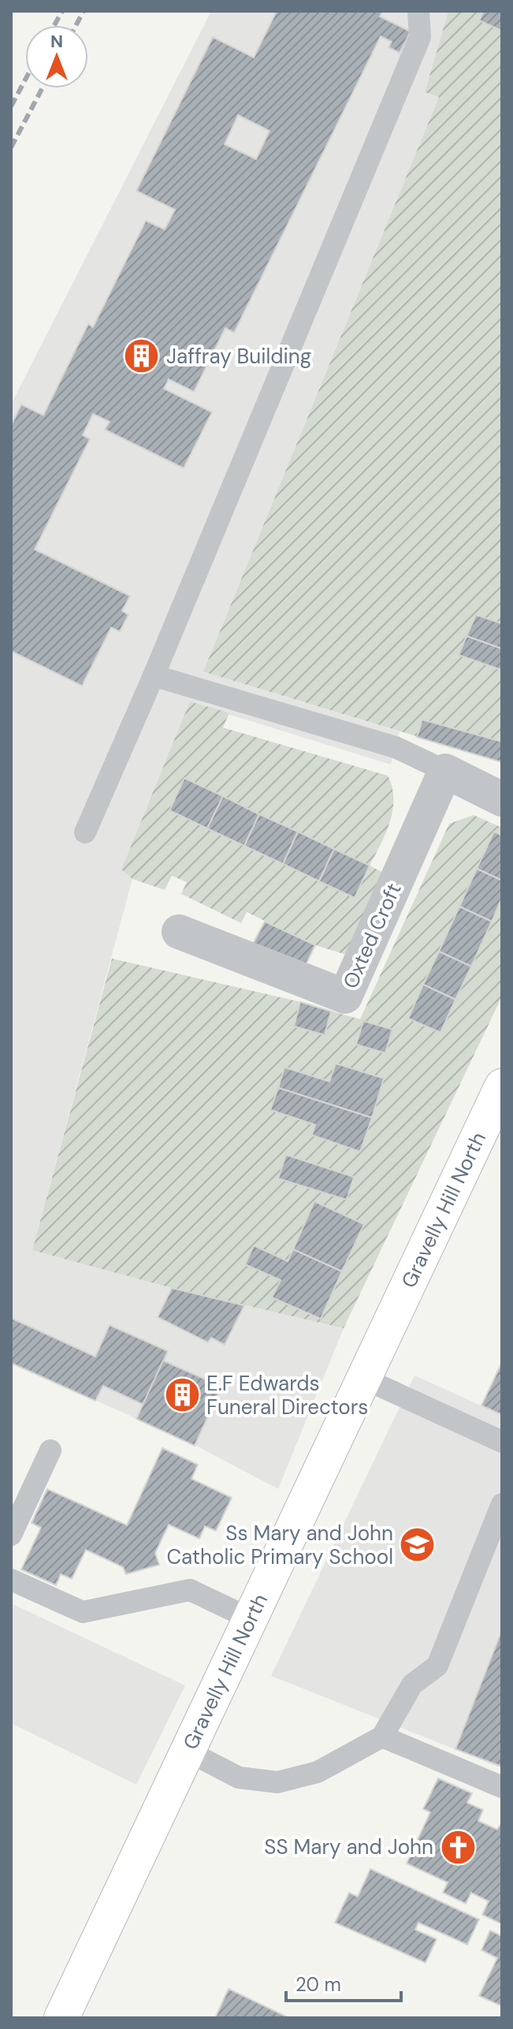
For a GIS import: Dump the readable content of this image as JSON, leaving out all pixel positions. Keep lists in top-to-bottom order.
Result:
{
  "streets": {
    "main road": ["Gravelly Hill North"],
    "street": ["Oxted Croft"]
  },
  "places": {
    "building": ["Jaffray Building", "E.F Edwards Funeral Directors"],
    "school or university": ["Ss Mary and John Catholic Primary School"],
    "church": ["SS Mary and John"]
  },
  "scale_bar": "20 m",
  "north": "top"
}
